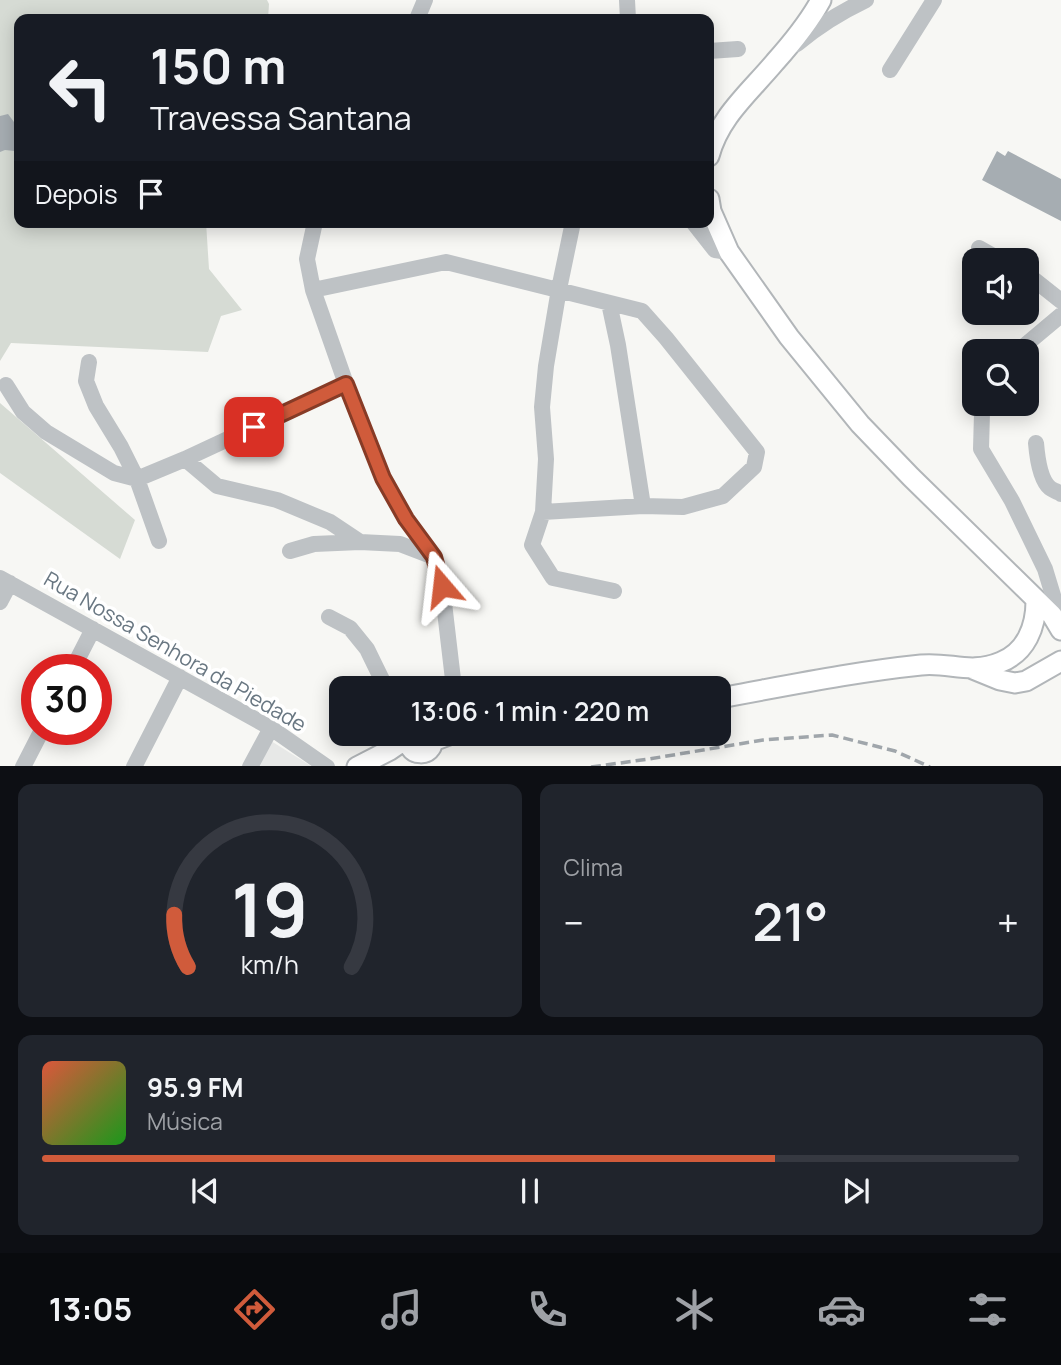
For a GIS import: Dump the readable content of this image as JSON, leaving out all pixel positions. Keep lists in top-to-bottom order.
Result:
{
  "streets": {
    "street": ["Rua Nossa Senhora da Piedade"]
  },
  "page": {
    "turn": ["150 m", "Travessa Santana"],
    "then": "Depois",
    "limit": "30",
    "trip": "13:06 · 1 min · 220 m",
    "tile": "Clima",
    "heat": ["−", "21°", "+"],
    "song": ["95.9 FM", "Música"],
    "tabs": "13:05",
    "gauge": ["19", "km/h"]
  }
}
